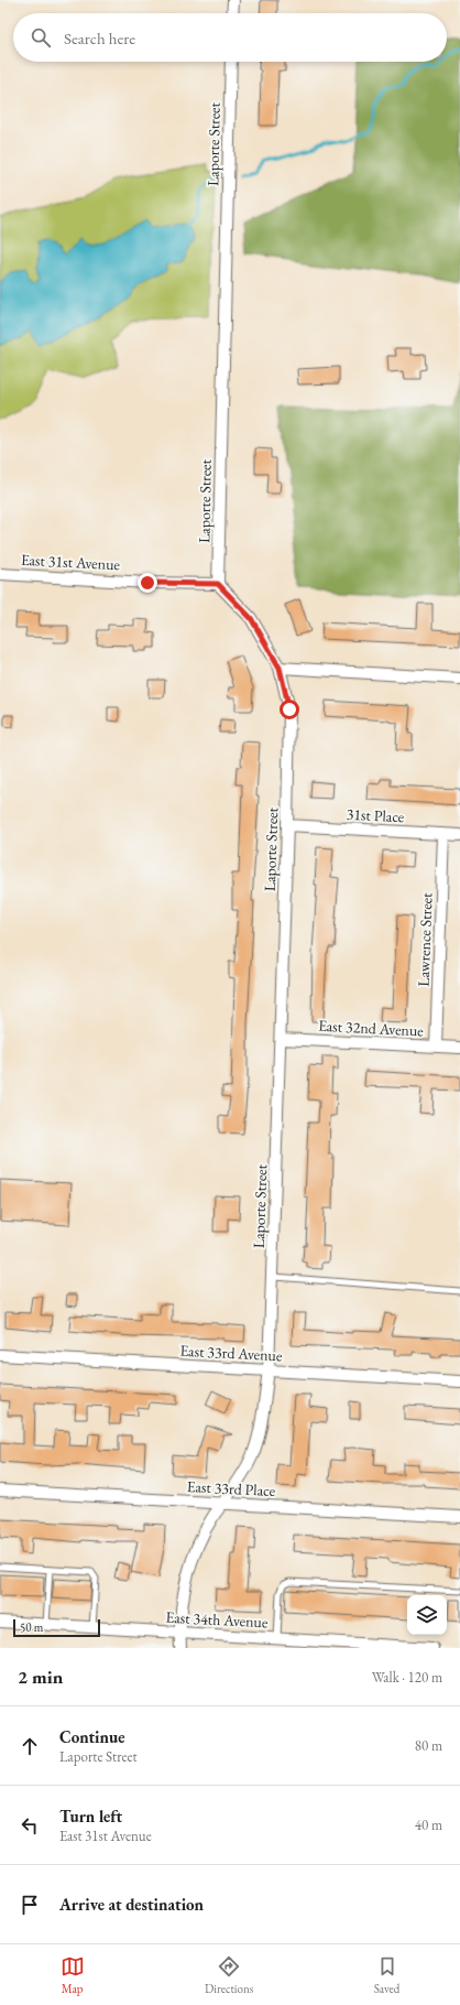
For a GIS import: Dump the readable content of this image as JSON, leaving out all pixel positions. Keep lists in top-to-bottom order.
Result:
{
  "streets": {
    "street": [
      "Laporte Street",
      "East 31st Avenue",
      "31st Place",
      "Lawrence Street",
      "East 32nd Avenue",
      "East 33rd Avenue",
      "East 33rd Place",
      "East 34th Avenue"
    ]
  },
  "crossings": [
    ["Laporte Street", "East 31st Avenue"],
    ["Laporte Street", "31st Place"],
    ["Laporte Street", "East 32nd Avenue"],
    ["Laporte Street", "East 33rd Avenue"],
    ["Laporte Street", "East 33rd Place"],
    ["Laporte Street", "East 34th Avenue"],
    ["31st Place", "Lawrence Street"],
    ["Lawrence Street", "East 32nd Avenue"]
  ],
  "scale_bar": "50 m",
  "page": {
    "search": "Search here",
    "scale": "50 m",
    "heading": ["2 min", "Walk · 120 m"],
    "list": [
      ["Continue", "Laporte Street", "80 m"],
      ["Turn left", "East 31st Avenue", "40 m"],
      "Arrive at destination"
    ],
    "nav": ["Map", "Directions", "Saved"]
  }
}
